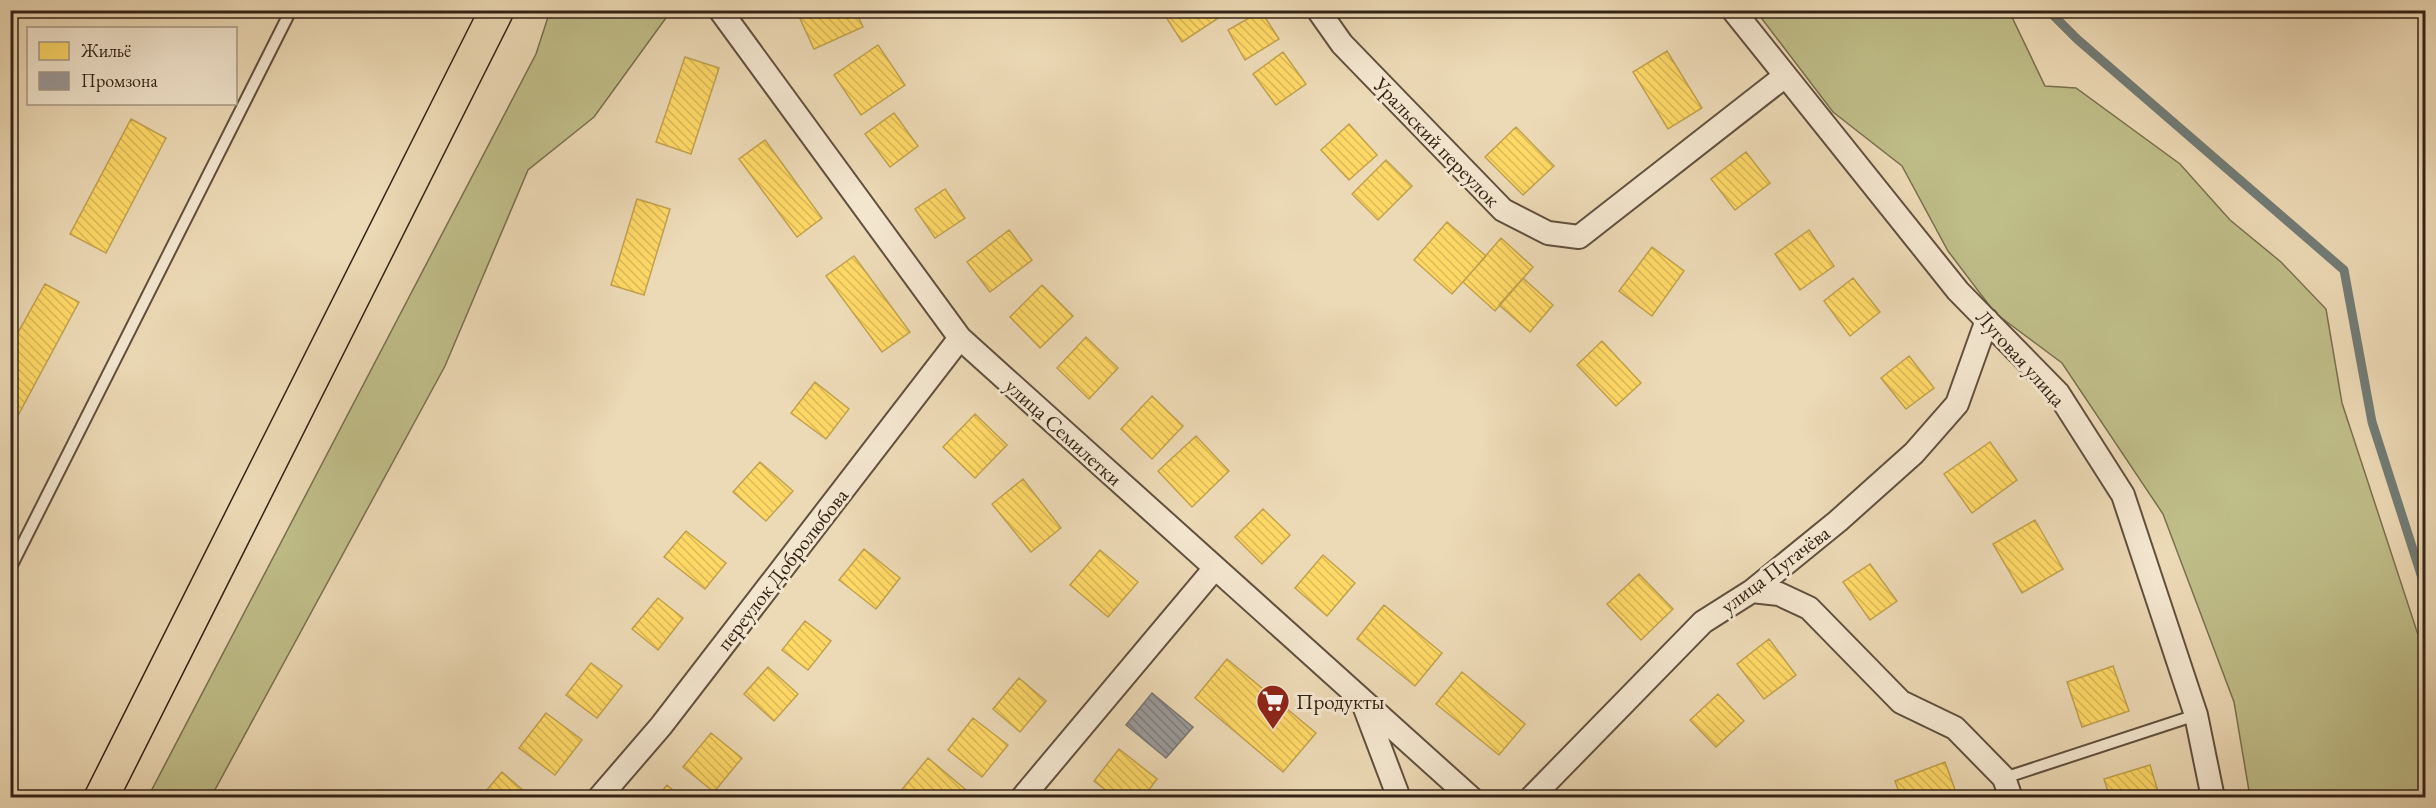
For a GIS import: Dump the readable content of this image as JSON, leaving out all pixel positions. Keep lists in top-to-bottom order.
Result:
{
  "streets": {
    "street": [
      "Уральский переулок",
      "Луговая улица",
      "улица Семилетки",
      "переулок Добролюбова",
      "улица Пугачёва"
    ]
  },
  "crossings": [
    ["Уральский переулок", "Луговая улица"],
    ["Луговая улица", "улица Пугачёва"],
    ["улица Семилетки", "переулок Добролюбова"]
  ],
  "places": {
    "supermarket": ["Продукты"]
  },
  "legend": ["Жильё", "Промзона"]
}
